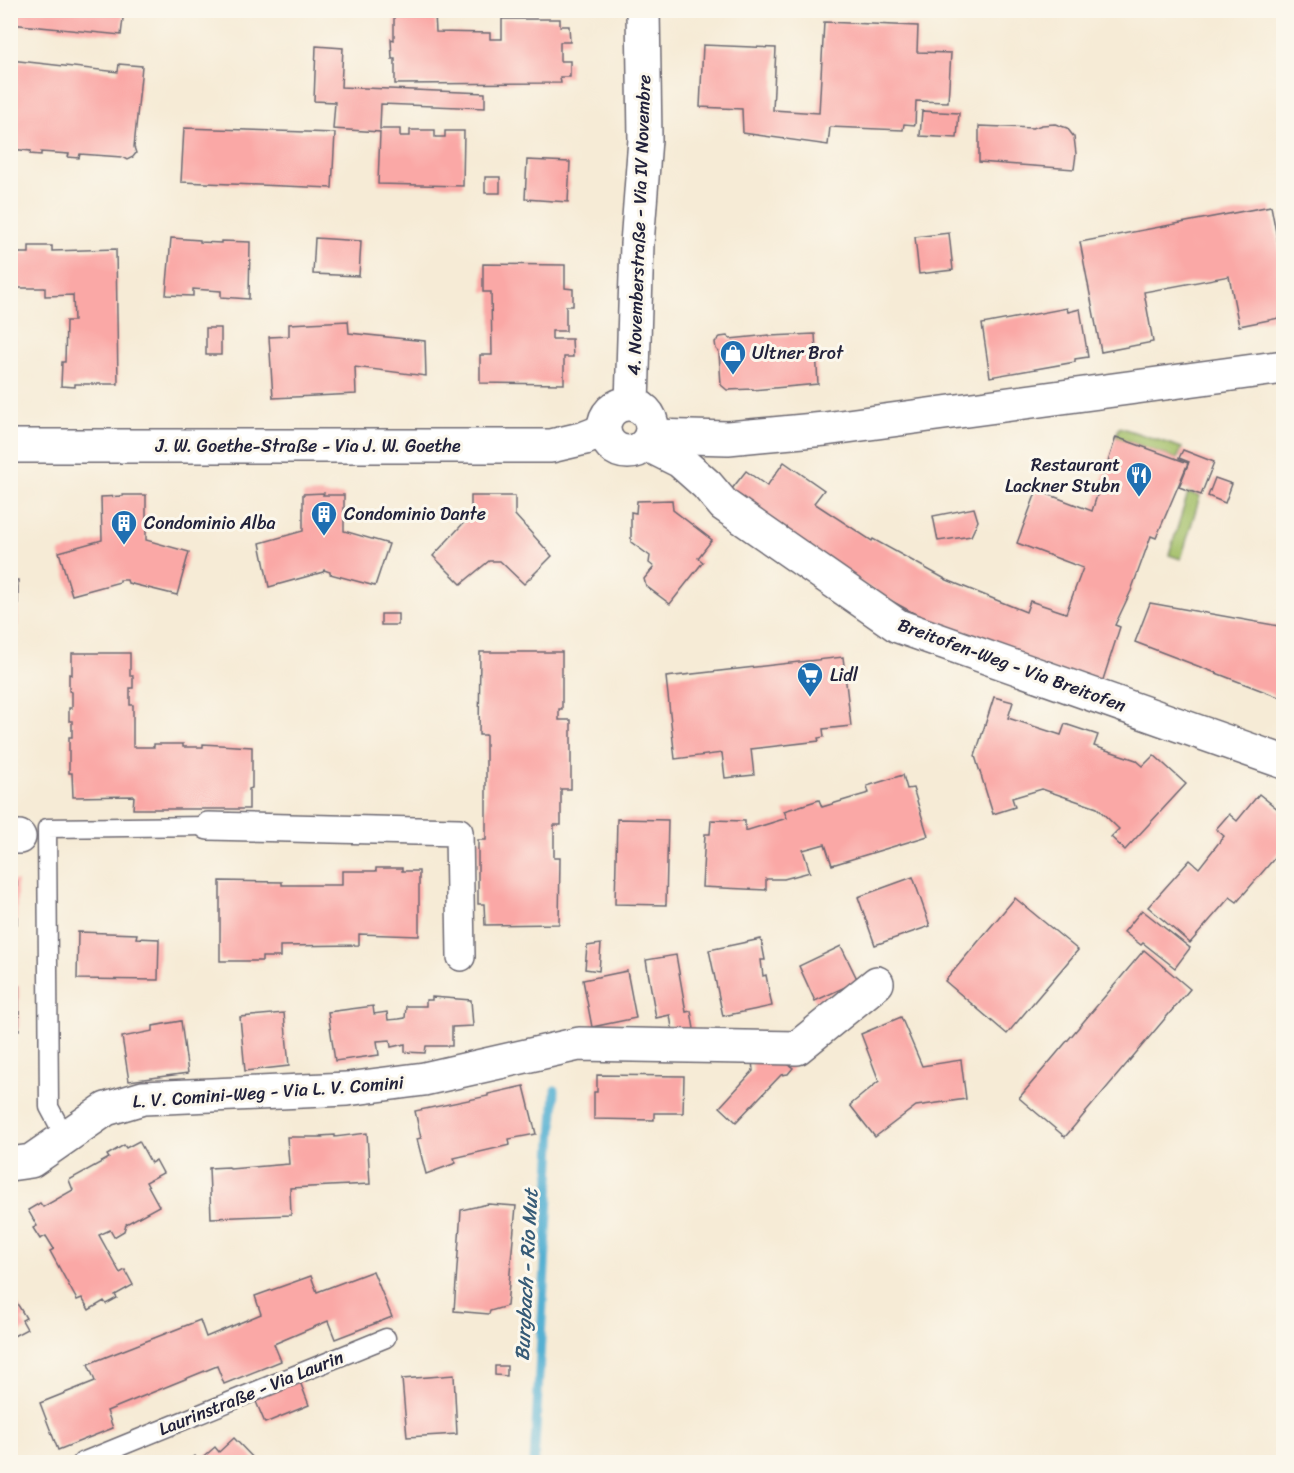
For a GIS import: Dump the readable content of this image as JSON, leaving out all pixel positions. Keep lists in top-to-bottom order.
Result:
{
  "streets": {
    "main road": [
      "4. Novemberstraße - Via IV Novembre",
      "J. W. Goethe-Straße - Via J. W. Goethe",
      "Breitofen-Weg - Via Breitofen",
      "L. V. Comini-Weg - Via L. V. Comini"
    ],
    "lane": ["Laurinstraße - Via Laurin"]
  },
  "crossings": [
    ["4. Novemberstraße - Via IV Novembre", "J. W. Goethe-Straße - Via J. W. Goethe"],
    ["4. Novemberstraße - Via IV Novembre", "Breitofen-Weg - Via Breitofen"],
    ["J. W. Goethe-Straße - Via J. W. Goethe", "Breitofen-Weg - Via Breitofen"]
  ],
  "water": ["Burgbach - Rio Mut"],
  "places": {
    "shop": ["Ultner Brot"],
    "restaurant": ["Restaurant Lackner Stubn"],
    "building": ["Condominio Dante", "Condominio Alba"],
    "supermarket": ["Lidl"]
  }
}
